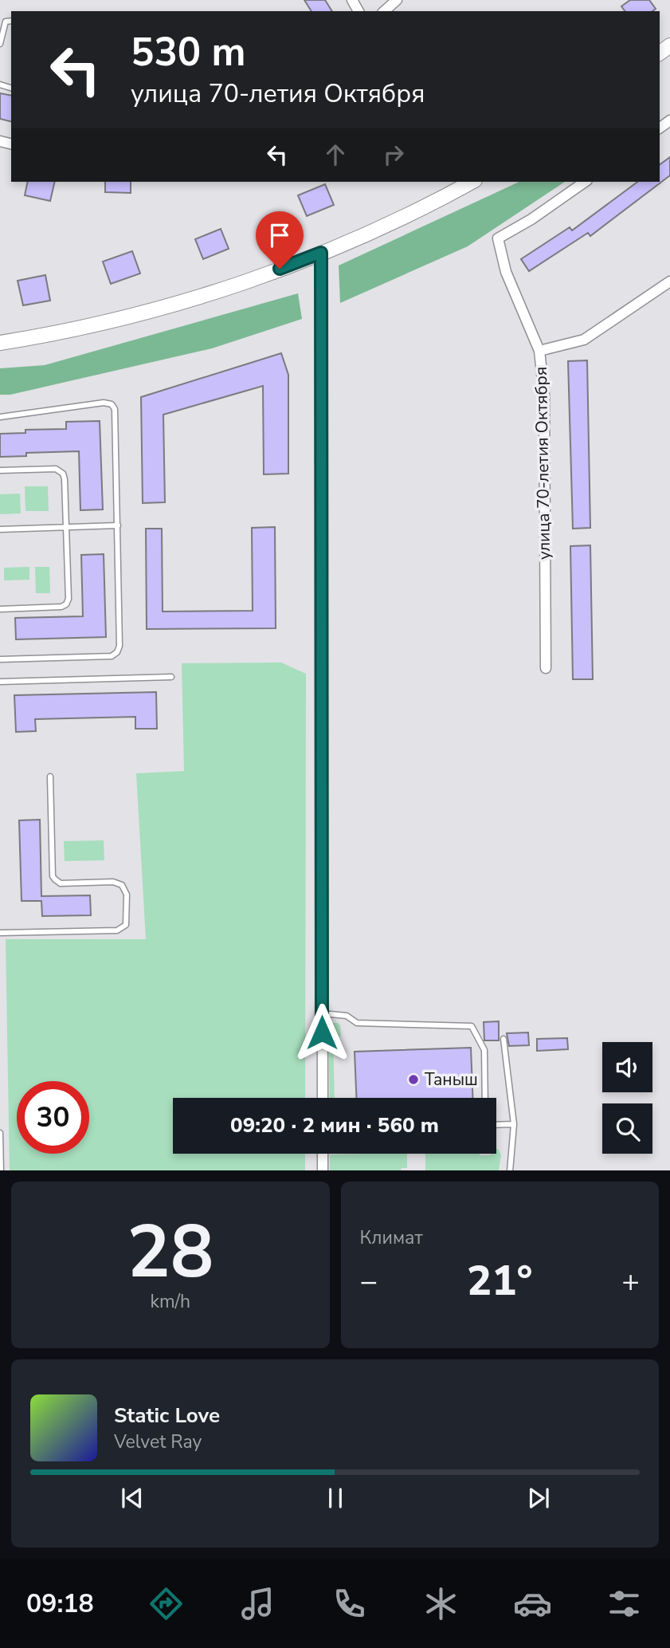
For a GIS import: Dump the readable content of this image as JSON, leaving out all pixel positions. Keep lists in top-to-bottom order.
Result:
{
  "streets": {
    "street": ["улица 70-летия Октября"]
  },
  "places": ["Таныш"],
  "page": {
    "turn": ["530 m", "улица 70-летия Октября"],
    "limit": "30",
    "trip": "09:20 · 2 мин · 560 m",
    "tile": [
      ["28", "km/h"],
      "Климат"
    ],
    "heat": ["−", "21°", "+"],
    "song": ["Static Love", "Velvet Ray"],
    "tabs": "09:18"
  }
}
